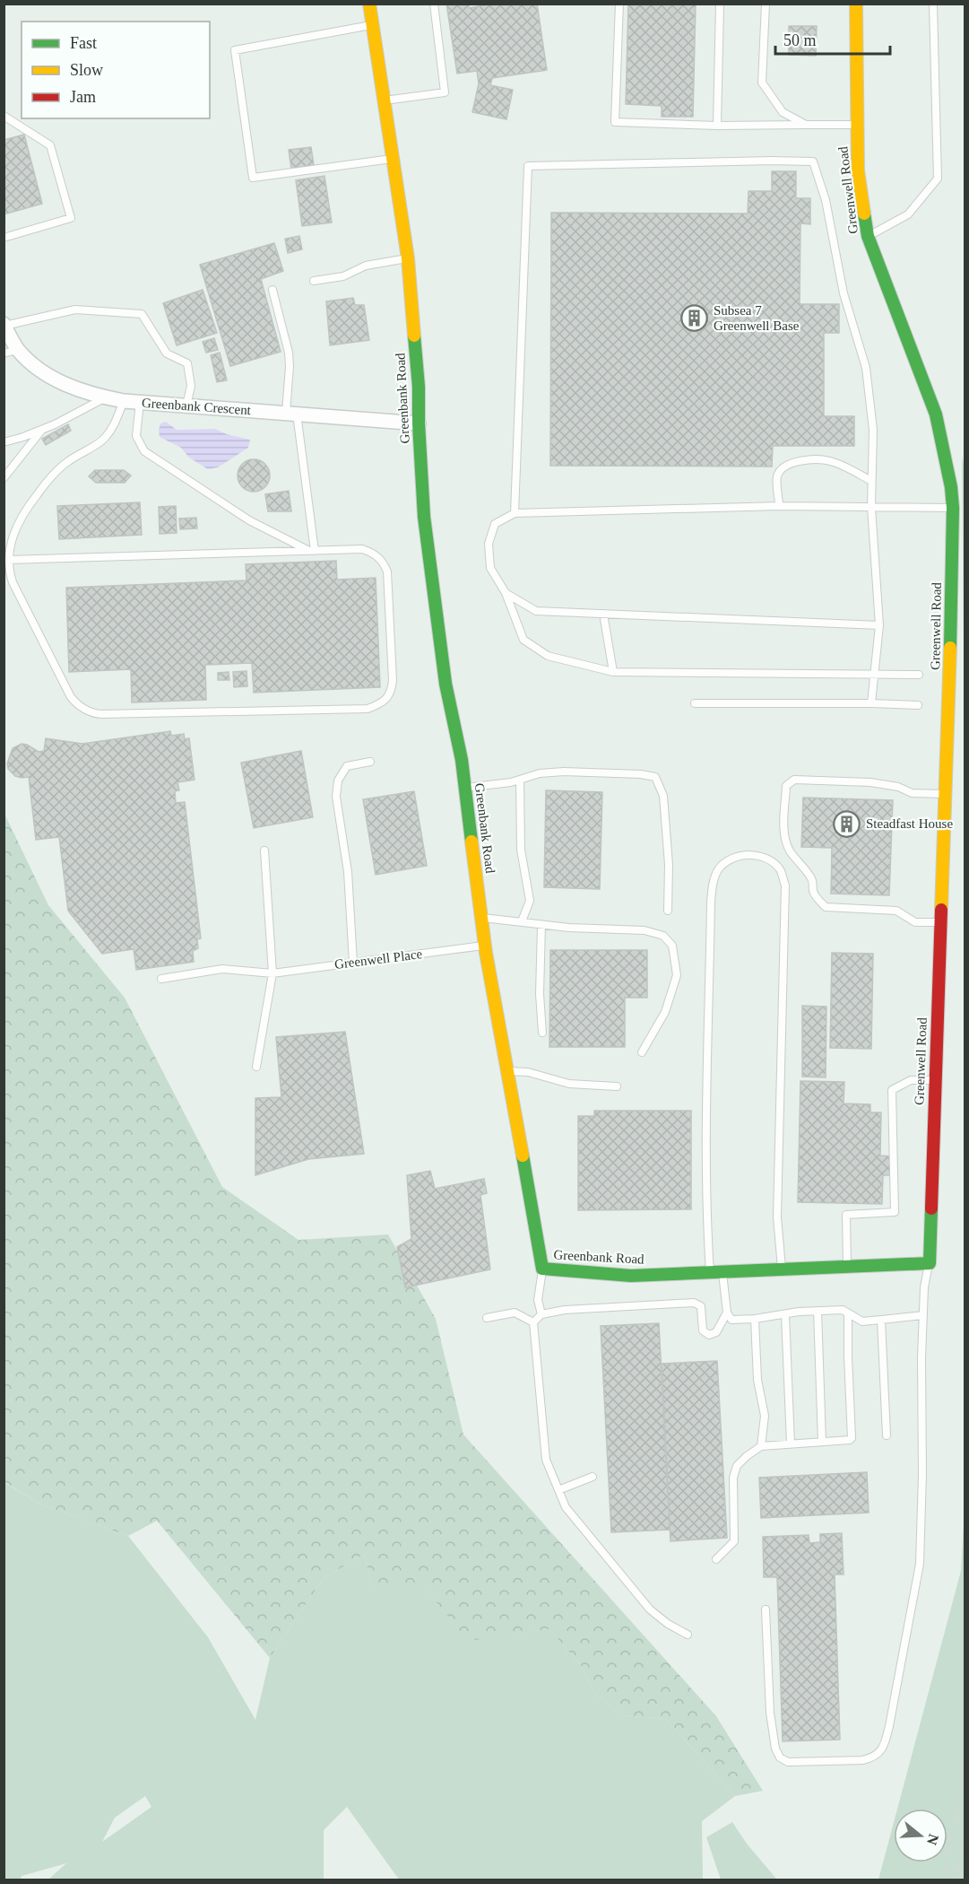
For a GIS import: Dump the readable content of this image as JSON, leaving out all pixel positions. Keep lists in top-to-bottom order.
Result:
{
  "streets": {
    "street": ["Greenwell Road", "Greenbank Road", "Greenbank Crescent"],
    "lane": ["Greenwell Place"]
  },
  "crossings": [
    ["Greenwell Road", "Greenbank Road"],
    ["Greenbank Road", "Greenbank Crescent"],
    ["Greenbank Road", "Greenwell Place"]
  ],
  "places": {
    "building": ["Subsea 7 Greenwell Base", "Steadfast House"]
  },
  "legend": ["Fast", "Slow", "Jam"],
  "scale_bar": "50 m",
  "north": "right"
}
